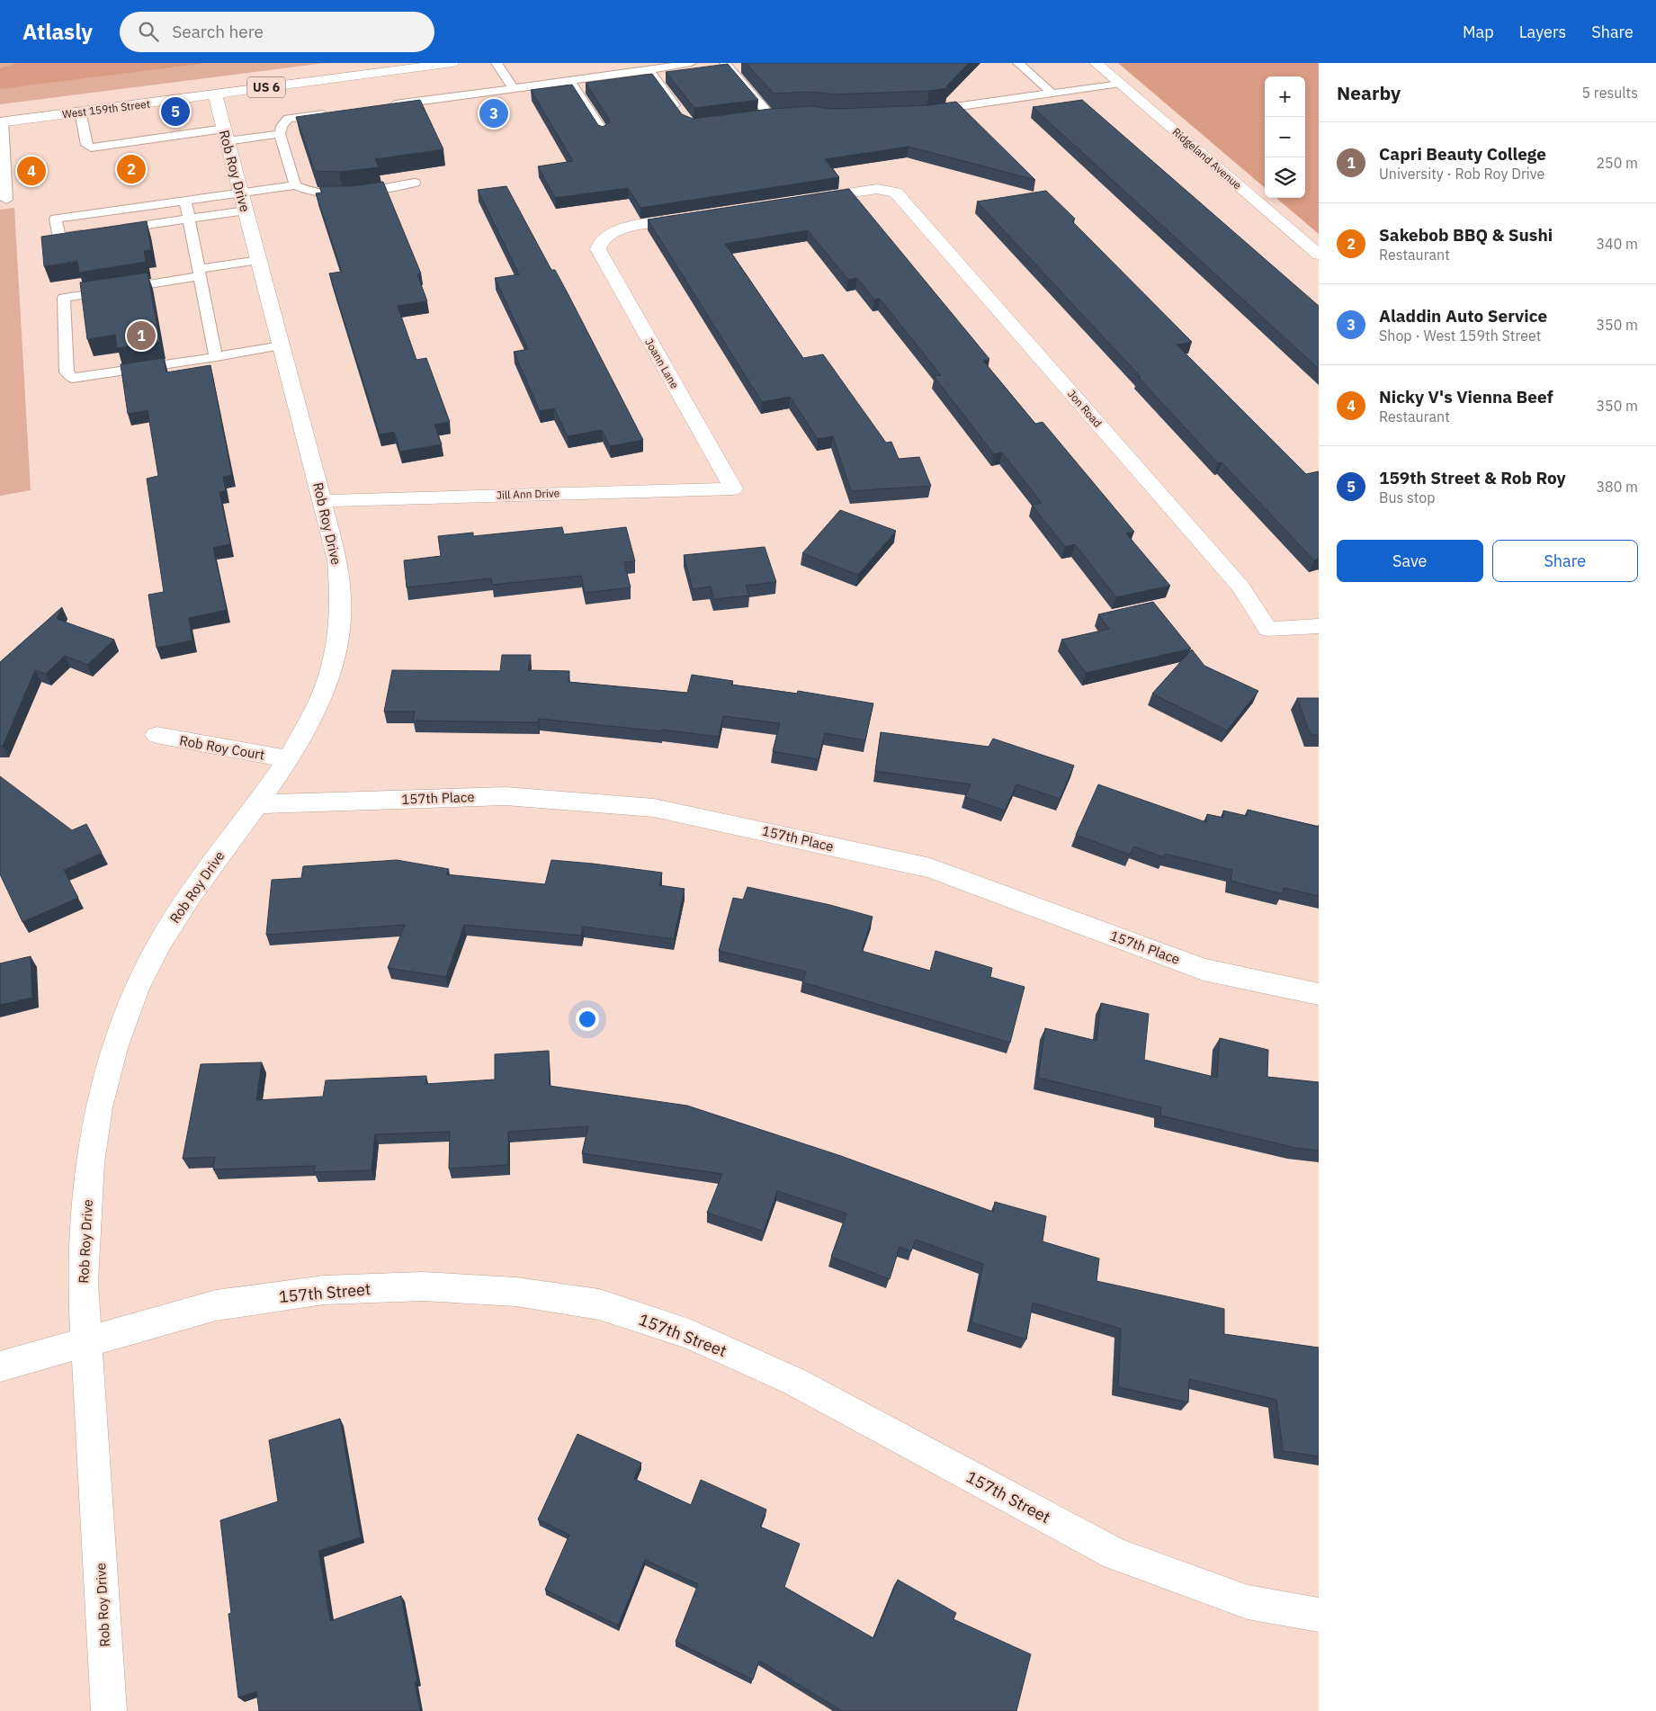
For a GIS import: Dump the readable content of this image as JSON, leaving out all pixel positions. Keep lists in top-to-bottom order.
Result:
{
  "streets": {
    "street": [
      "US 6",
      "West 159th Street",
      "Ridgeland Avenue",
      "Rob Roy Drive",
      "Joann Lane",
      "Jon Road",
      "Jill Ann Drive",
      "Rob Roy Court",
      "157th Place",
      "157th Street"
    ]
  },
  "crossings": [
    ["West 159th Street", "Rob Roy Drive"],
    ["Rob Roy Drive", "Jill Ann Drive"],
    ["Rob Roy Drive", "Rob Roy Court"],
    ["Rob Roy Drive", "157th Place"],
    ["Rob Roy Drive", "157th Street"],
    ["Joann Lane", "Jill Ann Drive"]
  ],
  "page": {
    "header": "Atlasly",
    "search": "Search here",
    "nav": ["Map", "Layers", "Share"],
    "heading": ["Nearby", "5 results"],
    "map_buttons": ["+", "−"],
    "pins": [
      "5",
      "3",
      "2",
      "4",
      "1"
    ],
    "list": [
      {
        "mark": "1",
        "name": "Capri Beauty College",
        "note": "University · Rob Roy Drive",
        "value": "250 m"
      },
      {
        "mark": "2",
        "name": "Sakebob BBQ & Sushi",
        "note": "Restaurant",
        "value": "340 m"
      },
      {
        "mark": "3",
        "name": "Aladdin Auto Service",
        "note": "Shop · West 159th Street",
        "value": "350 m"
      },
      {
        "mark": "4",
        "name": "Nicky V's Vienna Beef",
        "note": "Restaurant",
        "value": "350 m"
      },
      {
        "mark": "5",
        "name": "159th Street & Rob Roy",
        "note": "Bus stop",
        "value": "380 m"
      }
    ],
    "buttons": ["Save", "Share"]
  }
}
